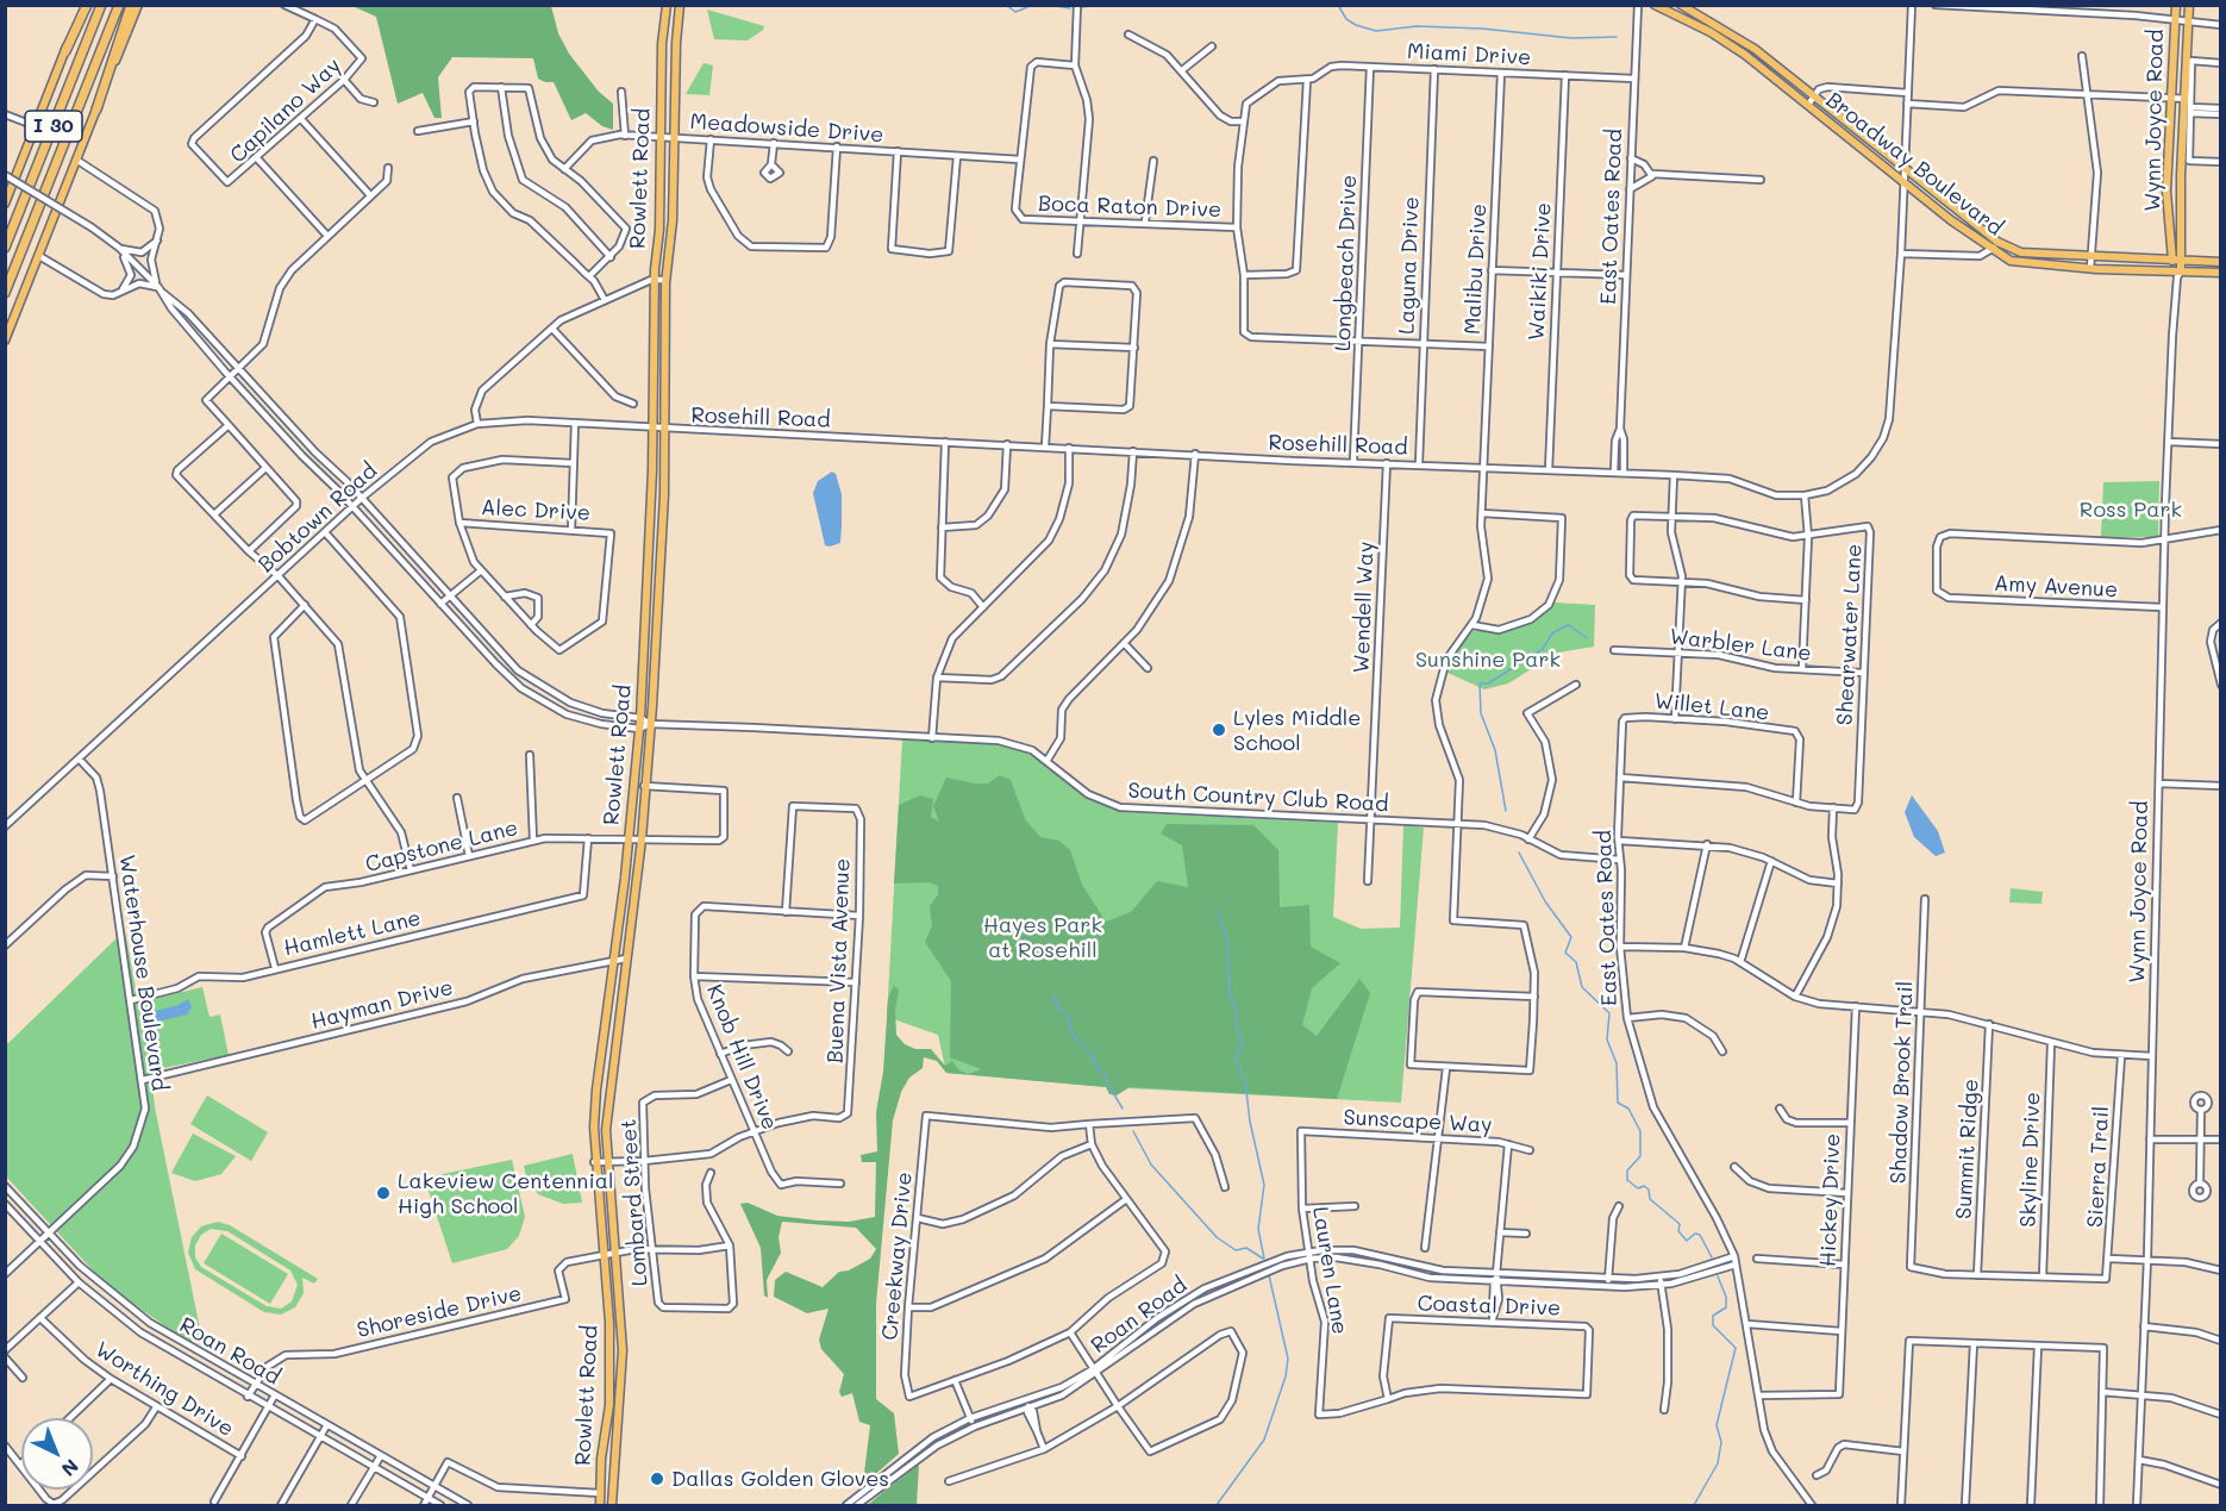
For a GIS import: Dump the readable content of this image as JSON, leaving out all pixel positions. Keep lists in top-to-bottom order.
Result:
{
  "streets": {
    "highway": ["I 30"],
    "main road": ["Wynn Joyce Road", "Broadway Boulevard", "Rowlett Road"],
    "street": [
      "Miami Drive",
      "Capilano Way",
      "Meadowside Drive",
      "Boca Raton Drive",
      "East Oates Road",
      "Longbeach Drive",
      "Laguna Drive",
      "Malibu Drive",
      "Waikiki Drive",
      "Rosehill Road",
      "Alec Drive",
      "Bobtown Road",
      "Amy Avenue",
      "Wendell Way",
      "Shearwater Lane",
      "Warbler Lane",
      "Willet Lane",
      "South Country Club Road",
      "Capstone Lane",
      "Hamlett Lane",
      "Buena Vista Avenue",
      "Waterhouse Boulevard",
      "Hayman Drive",
      "Knob Hill Drive",
      "Shadow Brook Trail",
      "Sunscape Way",
      "Summit Ridge",
      "Skyline Drive",
      "Sierra Trail",
      "Hickey Drive",
      "Lombard Street",
      "Creekway Drive",
      "Lauren Lane",
      "Coastal Drive",
      "Shoreside Drive",
      "Roan Road",
      "Worthing Drive"
    ]
  },
  "crossings": [
    ["Miami Drive", "East Oates Road"],
    ["Miami Drive", "Longbeach Drive"],
    ["Miami Drive", "Laguna Drive"],
    ["Miami Drive", "Malibu Drive"],
    ["Miami Drive", "Waikiki Drive"],
    ["Wynn Joyce Road", "Broadway Boulevard"],
    ["Wynn Joyce Road", "Amy Avenue"],
    ["Meadowside Drive", "Rowlett Road"],
    ["Meadowside Drive", "Boca Raton Drive"],
    ["Broadway Boulevard", "Rosehill Road"],
    ["Rowlett Road", "Rosehill Road"],
    ["Rowlett Road", "South Country Club Road"],
    ["Rowlett Road", "Capstone Lane"],
    ["Rowlett Road", "Hayman Drive"],
    ["Rowlett Road", "Shoreside Drive"],
    ["East Oates Road", "Rosehill Road"],
    ["East Oates Road", "Willet Lane"],
    ["East Oates Road", "South Country Club Road"],
    ["East Oates Road", "Hickey Drive"],
    ["East Oates Road", "Roan Road"],
    ["Longbeach Drive", "Rosehill Road"],
    ["Laguna Drive", "Rosehill Road"],
    ["Malibu Drive", "Rosehill Road"],
    ["Malibu Drive", "South Country Club Road"],
    ["Waikiki Drive", "Rosehill Road"],
    ["Rosehill Road", "Bobtown Road"],
    ["Rosehill Road", "Wendell Way"],
    ["Bobtown Road", "South Country Club Road"],
    ["Bobtown Road", "Waterhouse Boulevard"],
    ["Wendell Way", "South Country Club Road"],
    ["Shearwater Lane", "Warbler Lane"],
    ["Capstone Lane", "Hamlett Lane"],
    ["Hamlett Lane", "Waterhouse Boulevard"],
    ["Buena Vista Avenue", "Knob Hill Drive"],
    ["Waterhouse Boulevard", "Hayman Drive"],
    ["Waterhouse Boulevard", "Roan Road"],
    ["Knob Hill Drive", "Lombard Street"],
    ["Shadow Brook Trail", "Summit Ridge"],
    ["Sunscape Way", "Lauren Lane"],
    ["Skyline Drive", "Sierra Trail"],
    ["Lombard Street", "Shoreside Drive"],
    ["Lauren Lane", "Coastal Drive"],
    ["Lauren Lane", "Roan Road"],
    ["Shoreside Drive", "Roan Road"]
  ],
  "parks": ["Ross Park", "Sunshine Park", "Hayes Park at Rosehill"],
  "places": ["Lyles Middle School", "Lakeview Centennial High School", "Dallas Golden Gloves"],
  "north": "bottom right"
}
